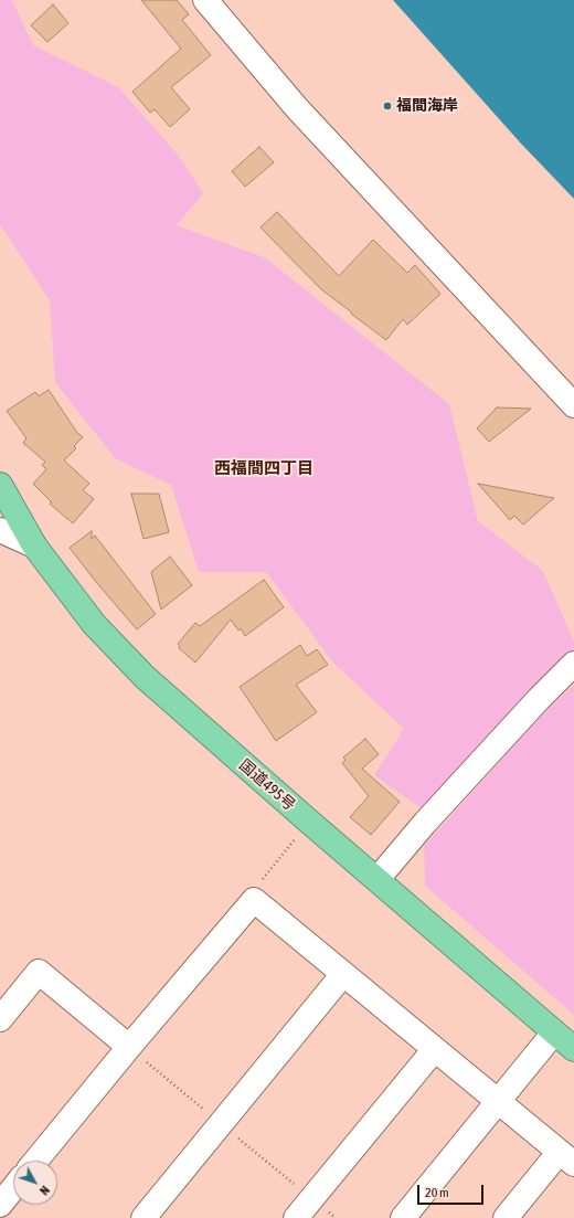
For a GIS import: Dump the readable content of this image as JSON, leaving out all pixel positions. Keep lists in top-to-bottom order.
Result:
{
  "streets": {
    "highway": ["国道495号"]
  },
  "districts": ["西福間四丁目"],
  "places": ["福間海岸"],
  "scale_bar": "20 m",
  "north": "bottom right"
}
